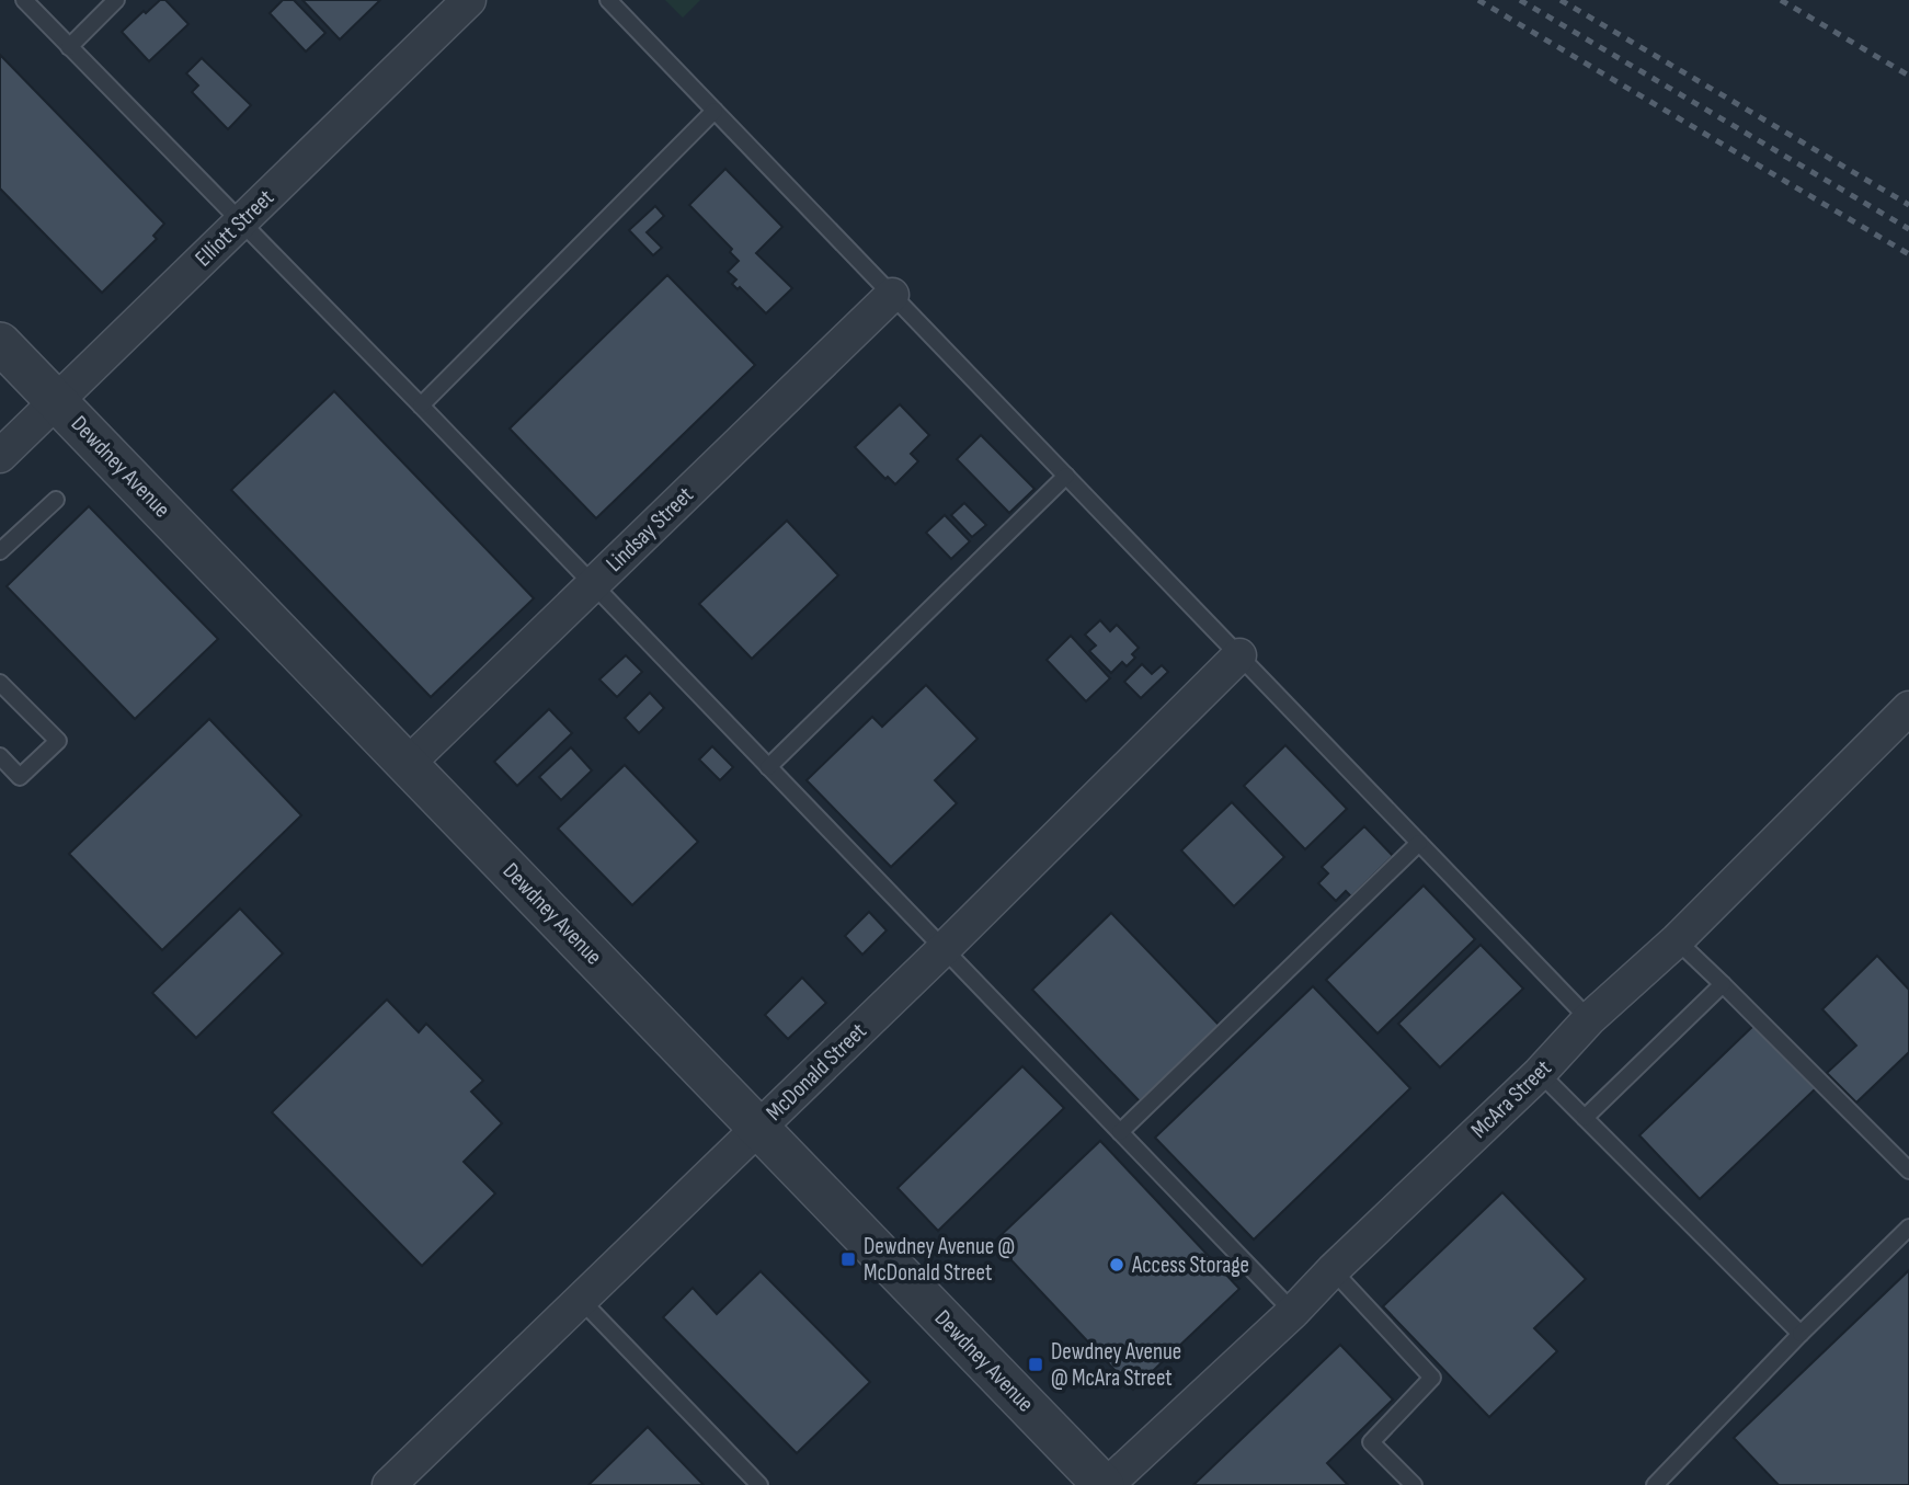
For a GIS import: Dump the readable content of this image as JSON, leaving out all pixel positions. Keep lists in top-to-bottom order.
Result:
{
  "streets": {
    "street": [
      "Elliott Street",
      "Dewdney Avenue",
      "Lindsay Street",
      "McDonald Street",
      "McAra Street"
    ]
  },
  "crossings": [
    ["Elliott Street", "Dewdney Avenue"],
    ["Dewdney Avenue", "Lindsay Street"],
    ["Dewdney Avenue", "McDonald Street"],
    ["Dewdney Avenue", "McAra Street"]
  ],
  "places": {
    "transit": ["Dewdney Avenue @ McDonald Street", "Dewdney Avenue @ McAra Street"],
    "other": ["Access Storage"]
  }
}
